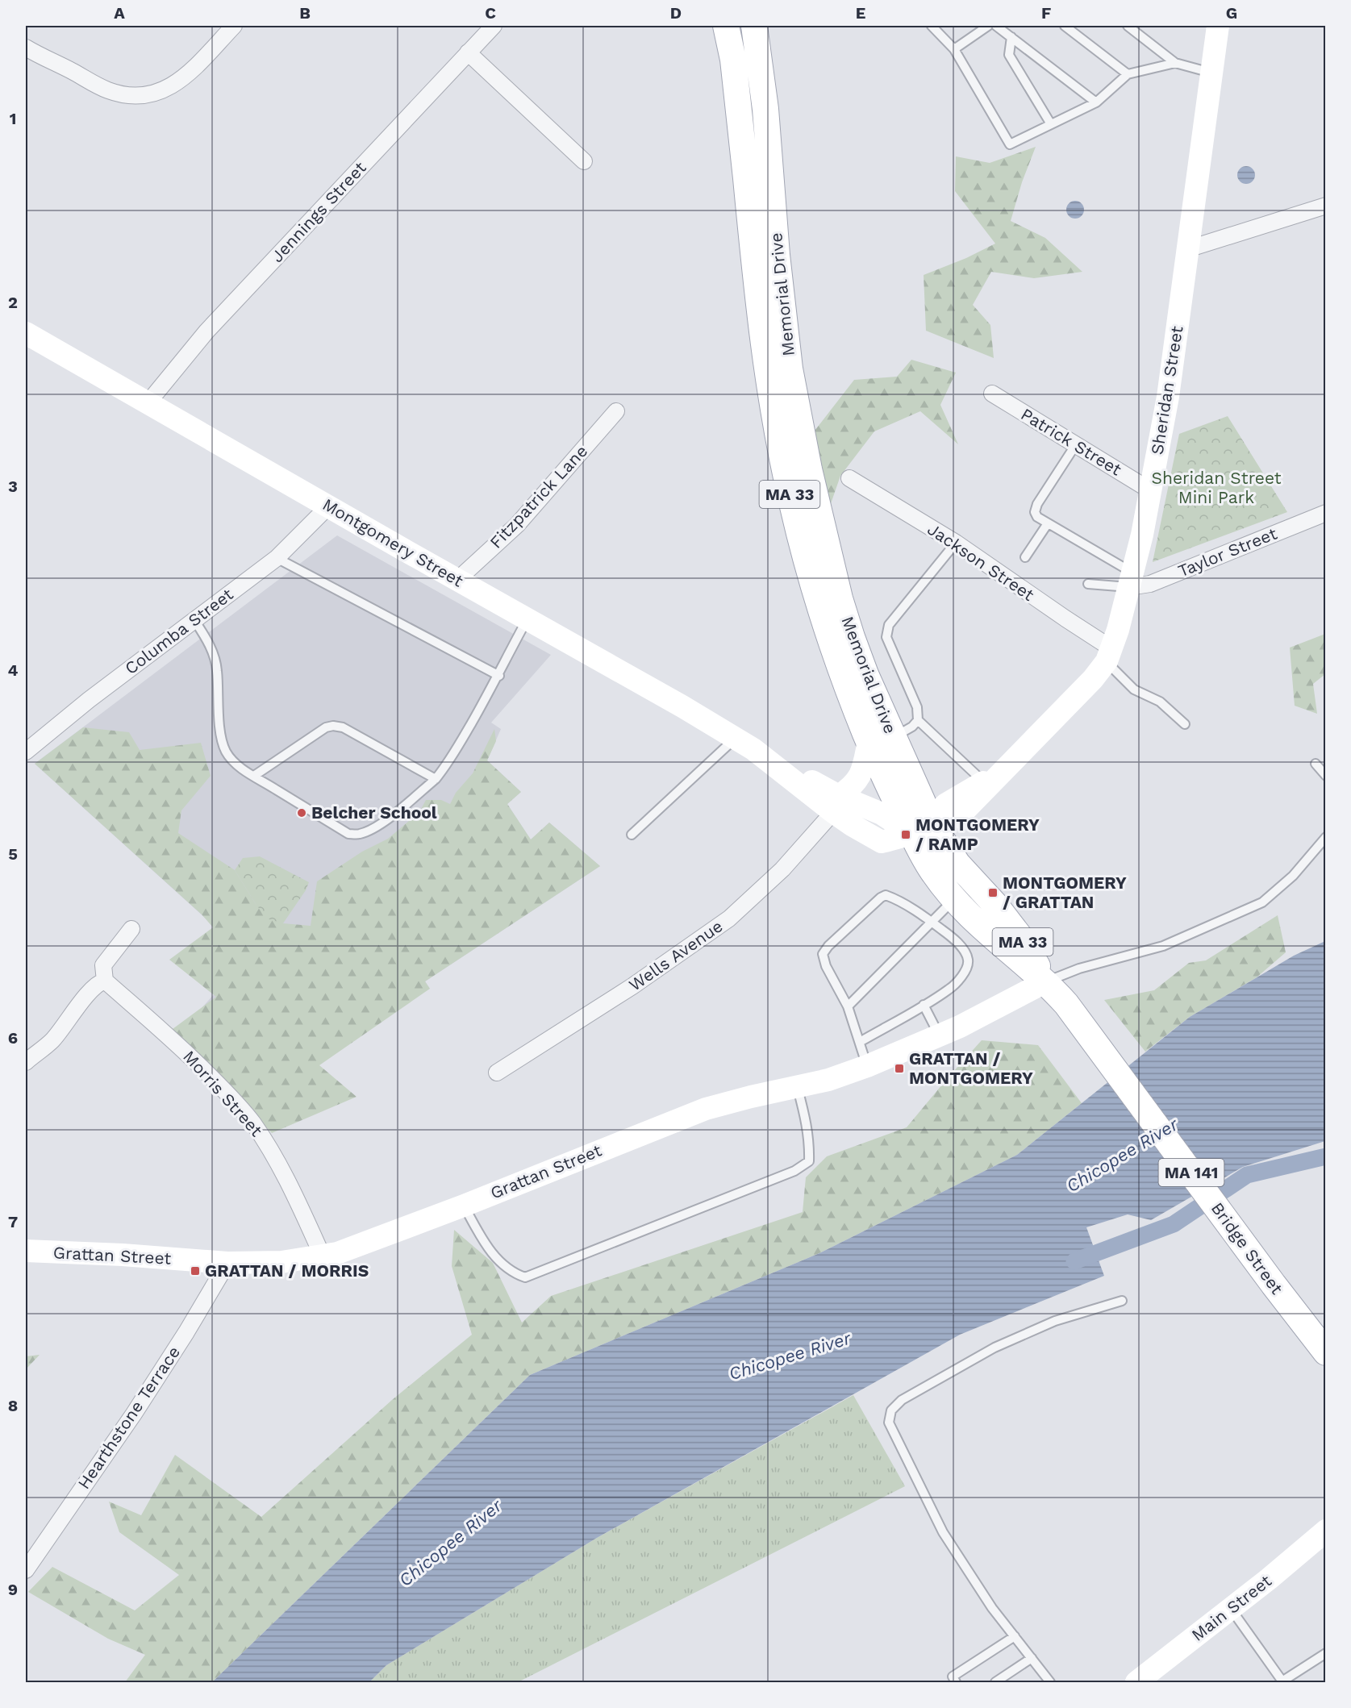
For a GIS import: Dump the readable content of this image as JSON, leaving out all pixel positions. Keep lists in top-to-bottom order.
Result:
{
  "streets": {
    "main road": [
      "Memorial Drive",
      "Sheridan Street",
      "MA 33",
      "Montgomery Street",
      "Grattan Street",
      "MA 141",
      "Bridge Street",
      "Main Street"
    ],
    "street": [
      "Jennings Street",
      "Patrick Street",
      "Fitzpatrick Lane",
      "Taylor Street",
      "Jackson Street",
      "Columba Street",
      "Wells Avenue",
      "Morris Street",
      "Hearthstone Terrace"
    ]
  },
  "crossings": [
    ["Jennings Street", "Montgomery Street"],
    ["Memorial Drive", "Sheridan Street"],
    ["Memorial Drive", "Montgomery Street"],
    ["Memorial Drive", "Wells Avenue"],
    ["Memorial Drive", "Grattan Street"],
    ["Memorial Drive", "Bridge Street"],
    ["Sheridan Street", "Patrick Street"],
    ["Sheridan Street", "Montgomery Street"],
    ["Sheridan Street", "Taylor Street"],
    ["Sheridan Street", "Jackson Street"],
    ["Sheridan Street", "Wells Avenue"],
    ["Fitzpatrick Lane", "Montgomery Street"],
    ["Montgomery Street", "Columba Street"],
    ["Montgomery Street", "Wells Avenue"],
    ["Morris Street", "Grattan Street"],
    ["Grattan Street", "Bridge Street"],
    ["Grattan Street", "Hearthstone Terrace"]
  ],
  "water": ["Chicopee River"],
  "parks": ["Sheridan Street Mini Park"],
  "places": {
    "other": ["Belcher School"],
    "transit": [
      "MONTGOMERY / RAMP",
      "MONTGOMERY / GRATTAN",
      "GRATTAN / MONTGOMERY",
      "GRATTAN / MORRIS"
    ]
  },
  "grid": {
    "columns": [
      "A",
      "B",
      "C",
      "D",
      "E",
      "F",
      "G"
    ],
    "rows": [
      "1",
      "2",
      "3",
      "4",
      "5",
      "6",
      "7",
      "8",
      "9"
    ]
  }
}
